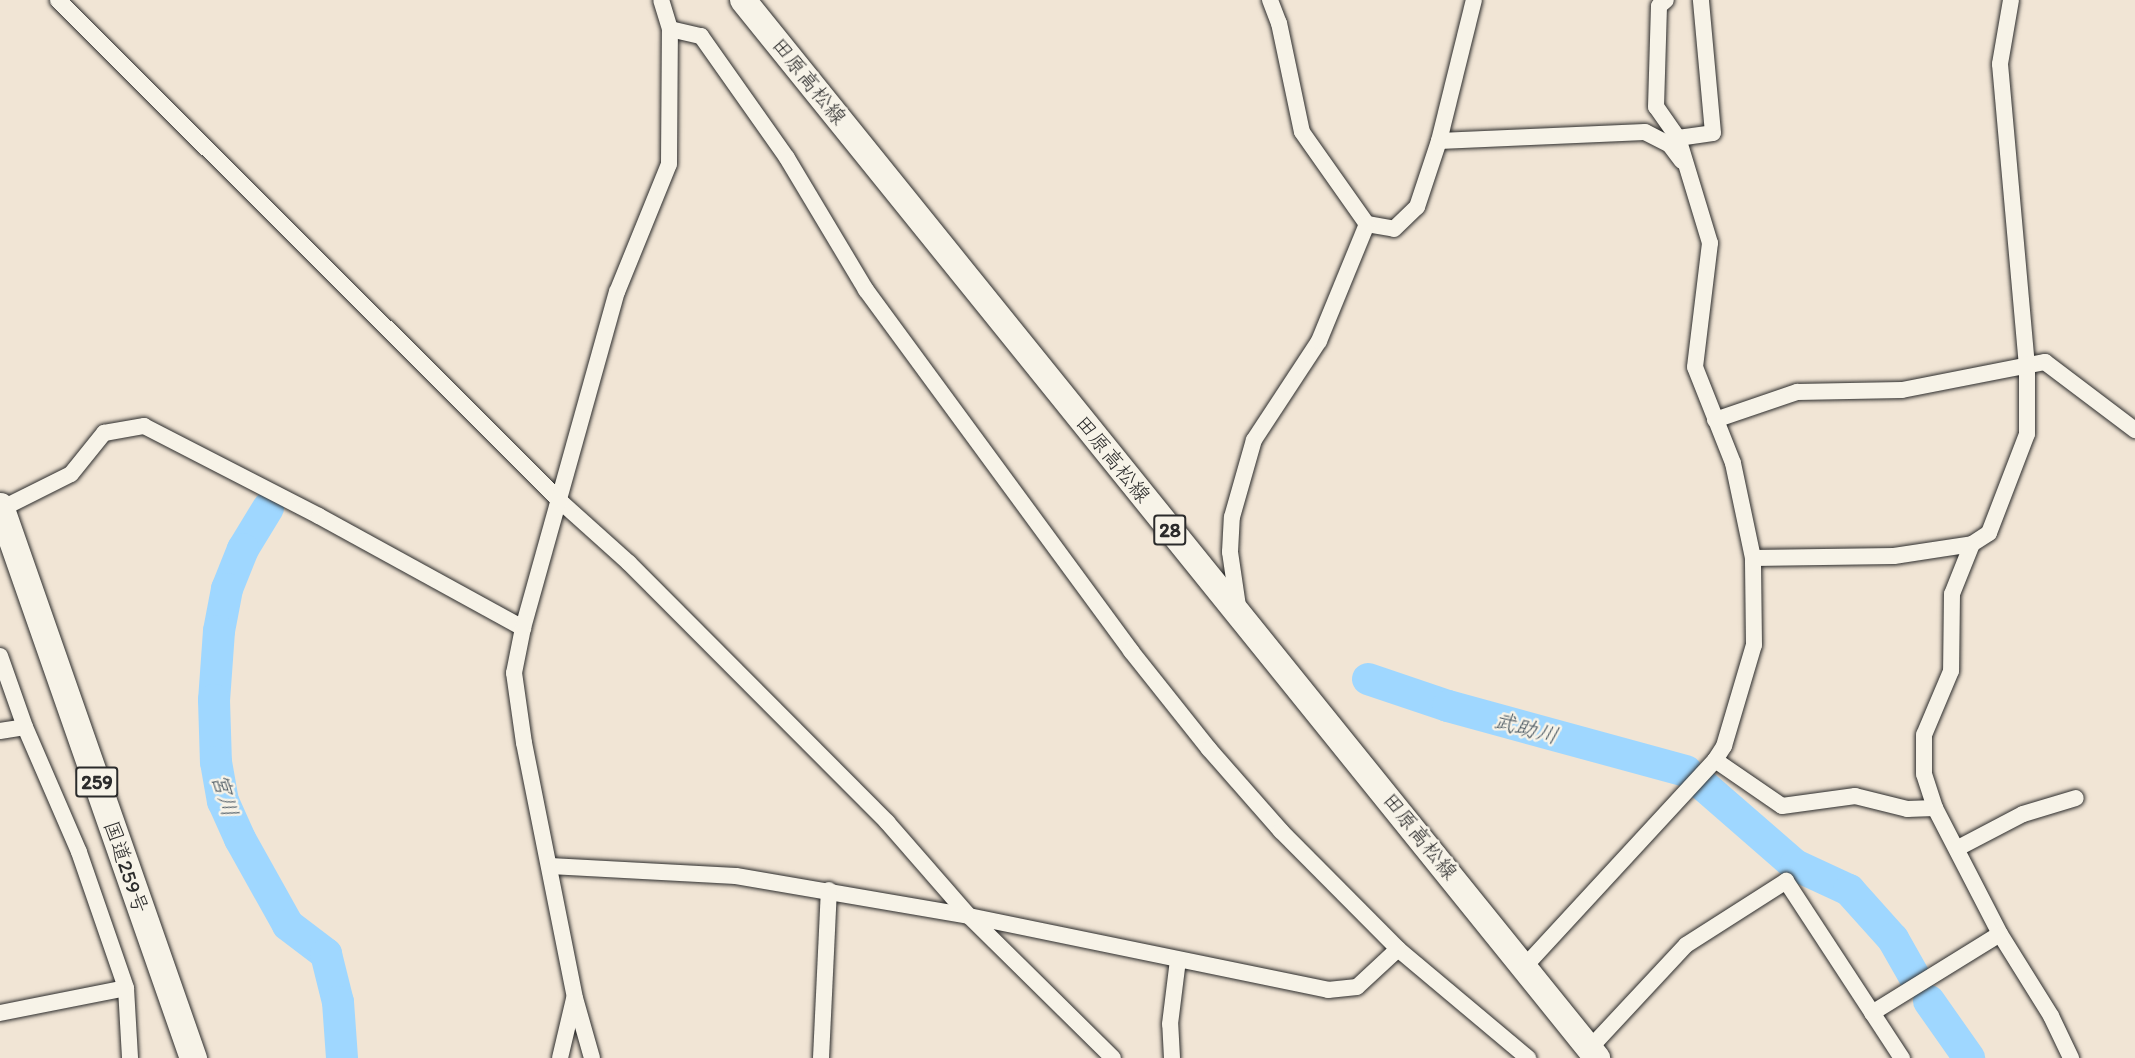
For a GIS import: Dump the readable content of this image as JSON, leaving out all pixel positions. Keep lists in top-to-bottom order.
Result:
{
  "streets": {
    "highway": ["259", "国道259号"],
    "main road": ["田原高松線", "28"]
  },
  "water": ["武助川", "宮川"]
}
